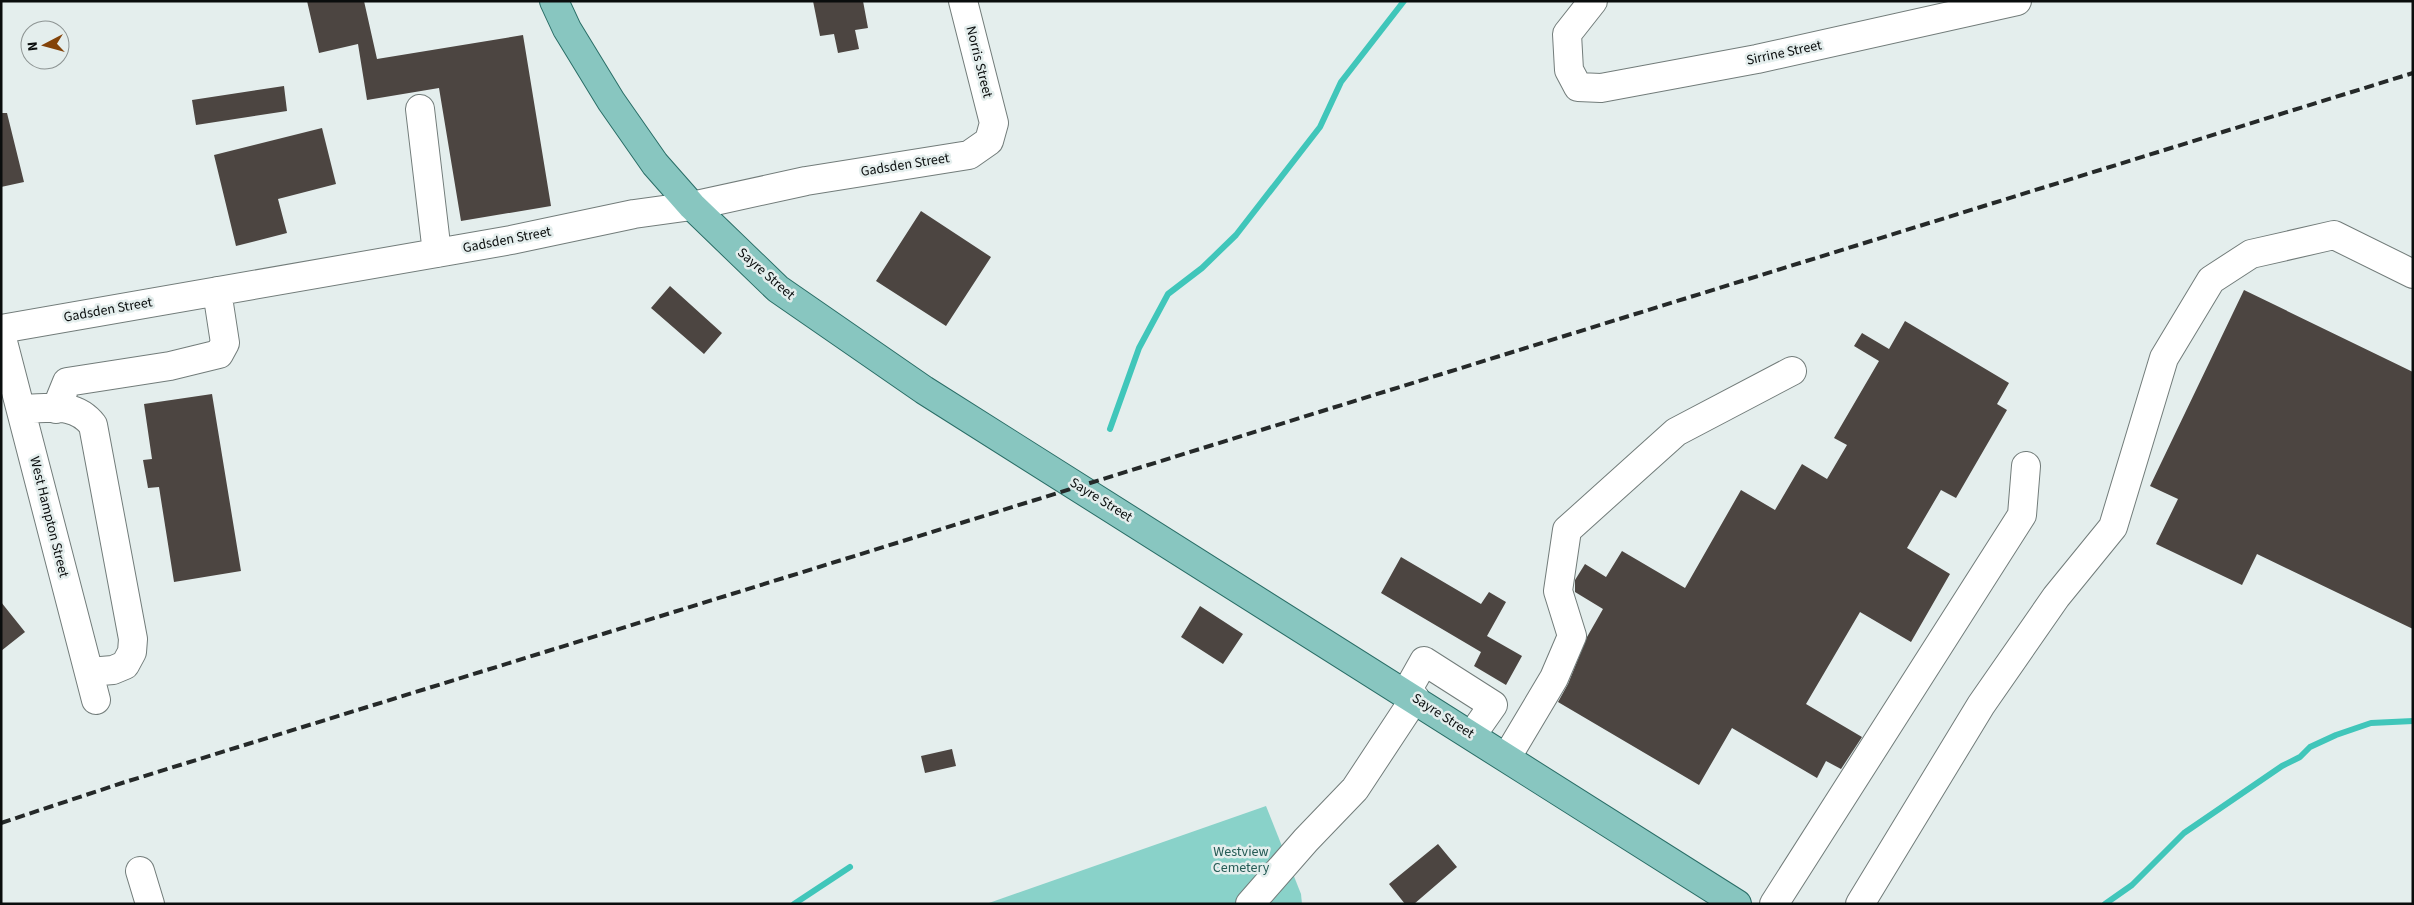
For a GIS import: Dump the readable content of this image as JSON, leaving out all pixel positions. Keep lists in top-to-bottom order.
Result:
{
  "streets": {
    "main road": ["Sayre Street"],
    "street": [
      "Sirrine Street",
      "Norris Street",
      "Gadsden Street",
      "West Hampton Street"
    ]
  },
  "crossings": [
    ["Norris Street", "Gadsden Street"],
    ["Gadsden Street", "Sayre Street"]
  ],
  "parks": ["Westview Cemetery"],
  "north": "left"
}
